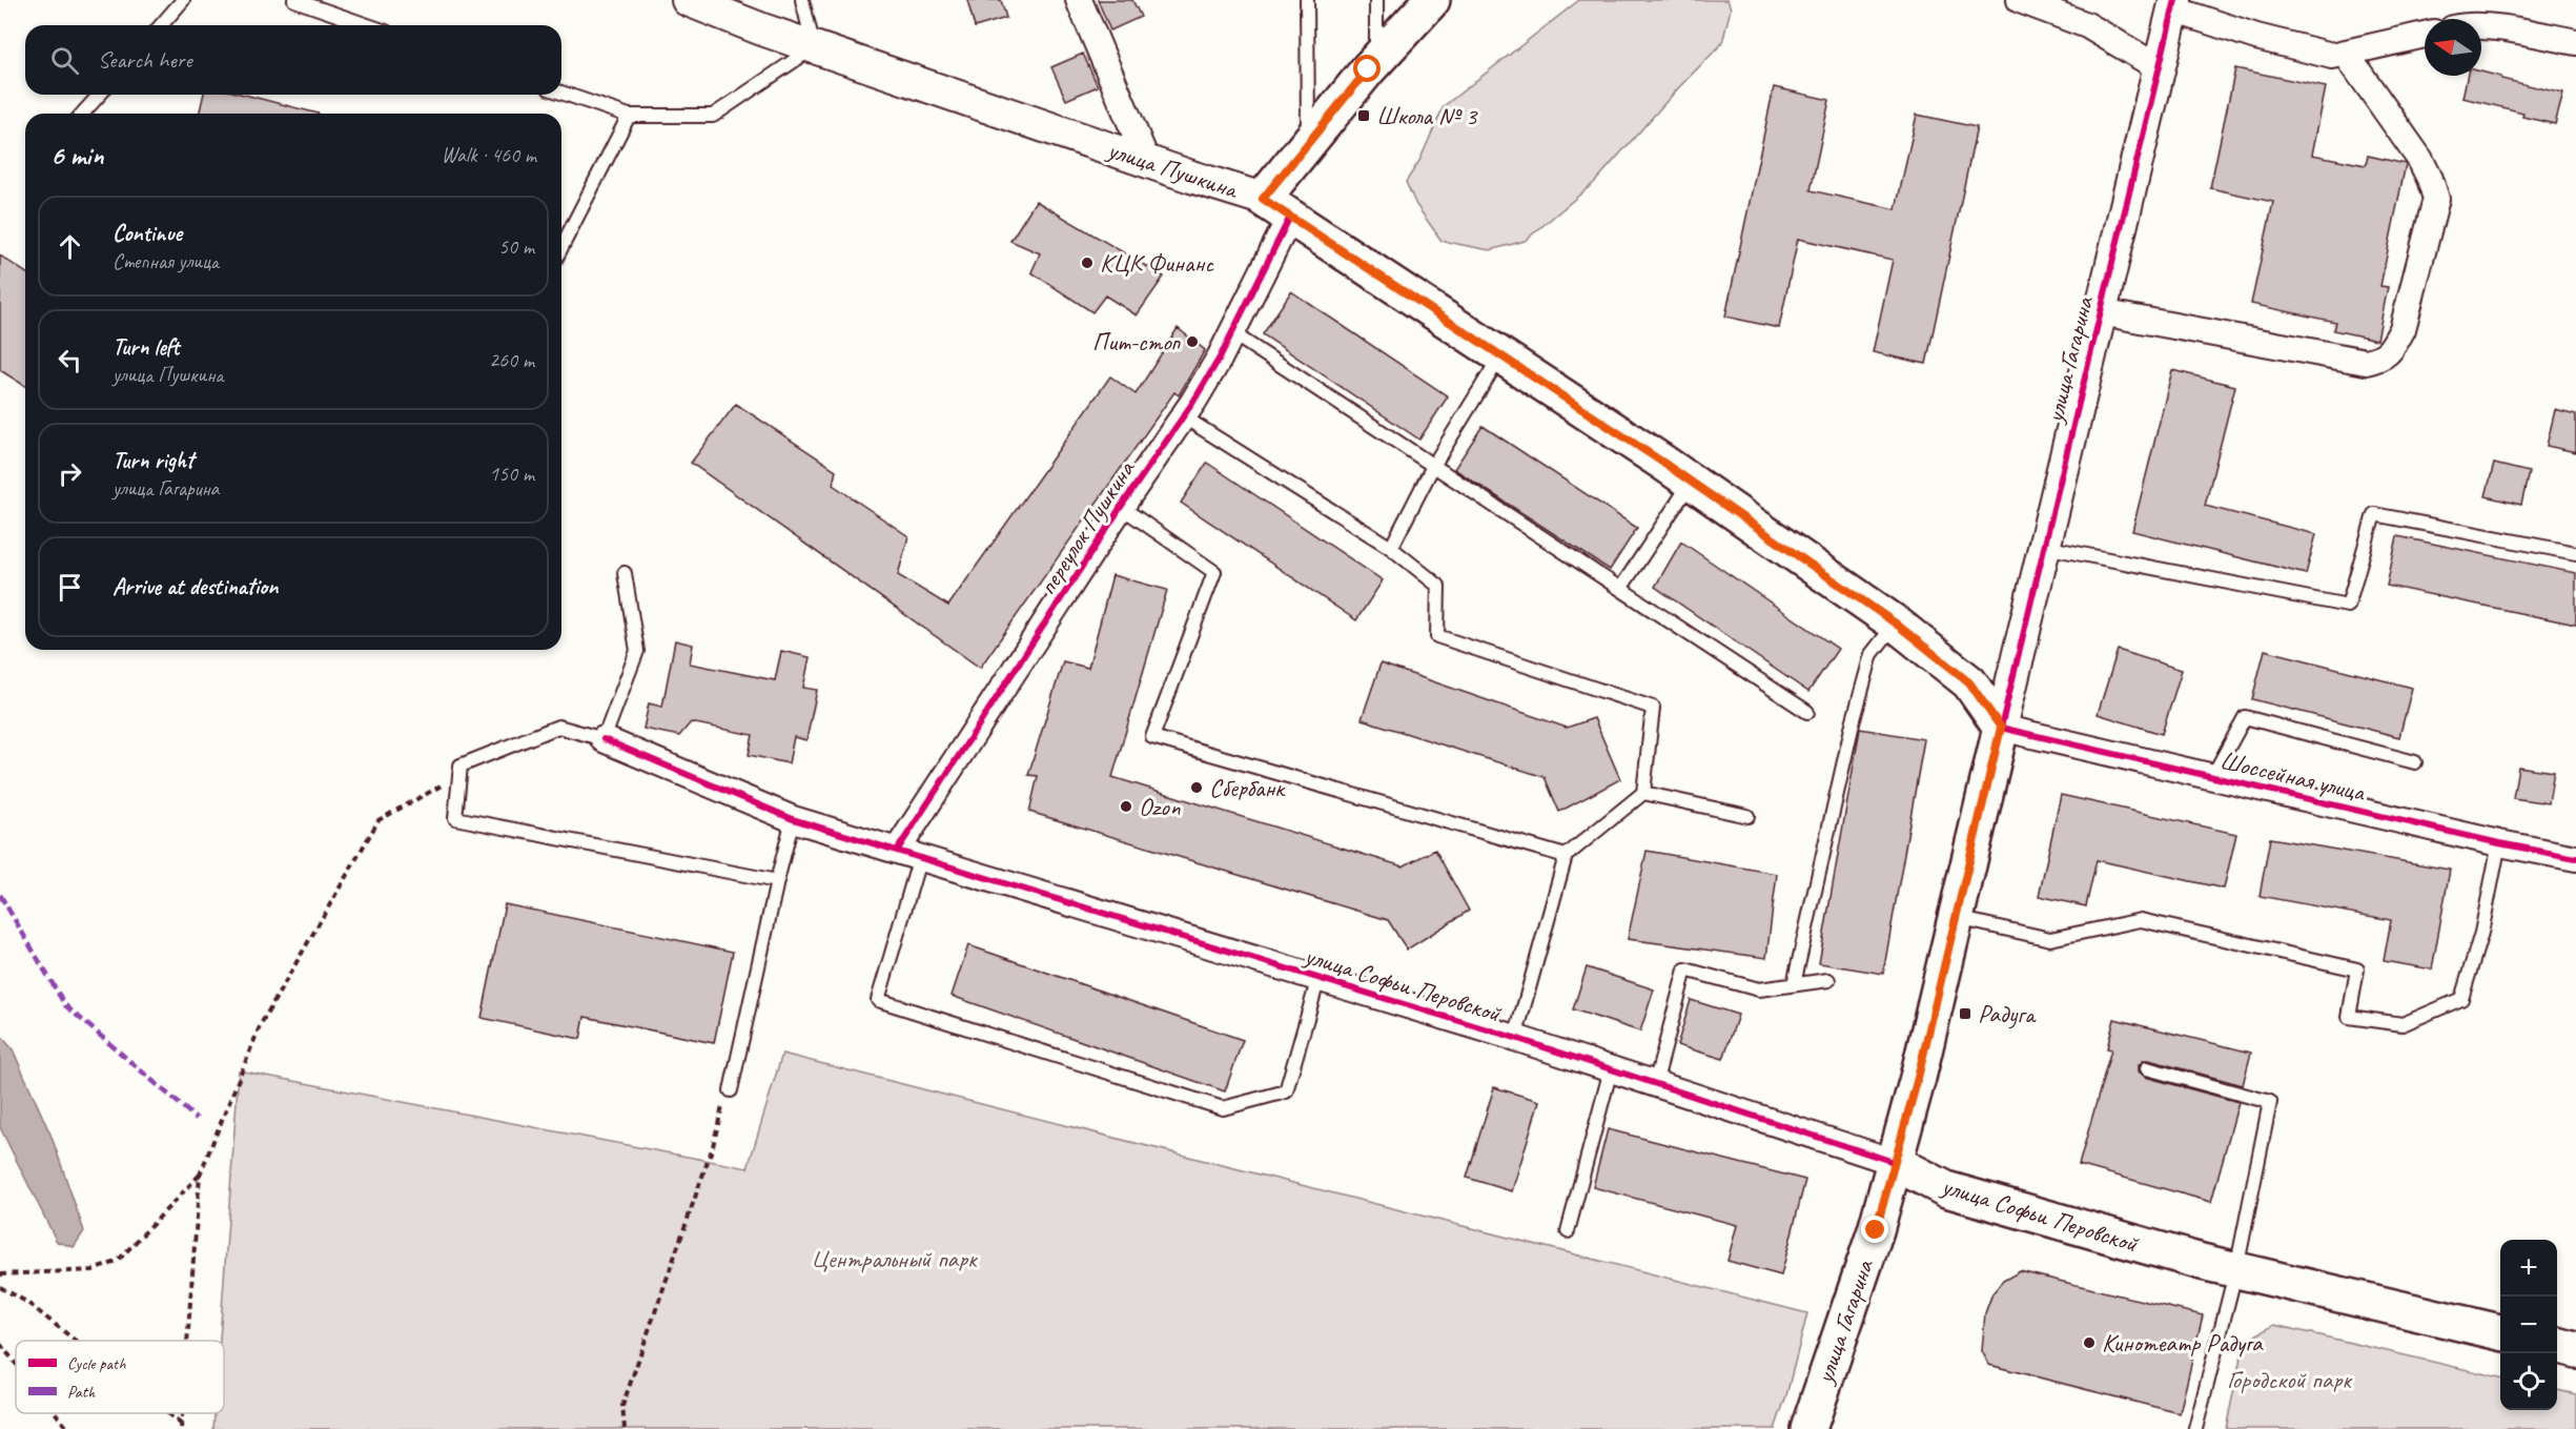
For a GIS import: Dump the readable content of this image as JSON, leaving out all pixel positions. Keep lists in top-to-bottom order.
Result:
{
  "streets": {
    "main road": ["улица Пушкина", "улица Гагарина", "улица Софьи Перовской"],
    "street": ["переулок Пушкина", "Шоссейная улица"]
  },
  "crossings": [
    ["улица Пушкина", "улица Гагарина"],
    ["улица Пушкина", "переулок Пушкина"],
    ["улица Пушкина", "Шоссейная улица"],
    ["улица Гагарина", "Шоссейная улица"],
    ["улица Гагарина", "улица Софьи Перовской"],
    ["переулок Пушкина", "улица Софьи Перовской"]
  ],
  "parks": ["Центральный парк", "Городской парк"],
  "places": {
    "transit": ["Школа № 3", "Радуга"],
    "other": [
      "КЦК Финанс",
      "Пит-стоп",
      "Сбербанк",
      "Ozon",
      "Кинотеатр Радуга"
    ]
  },
  "legend": ["Cycle path", "Path"],
  "north": "left",
  "page": {
    "search": "Search here",
    "heading": ["6 min", "Walk · 460 m"],
    "list": [
      ["Continue", "Степная улица", "50 m"],
      ["Turn left", "улица Пушкина", "260 m"],
      ["Turn right", "улица Гагарина", "150 m"],
      "Arrive at destination"
    ],
    "map_buttons": ["+", "−"]
  }
}
